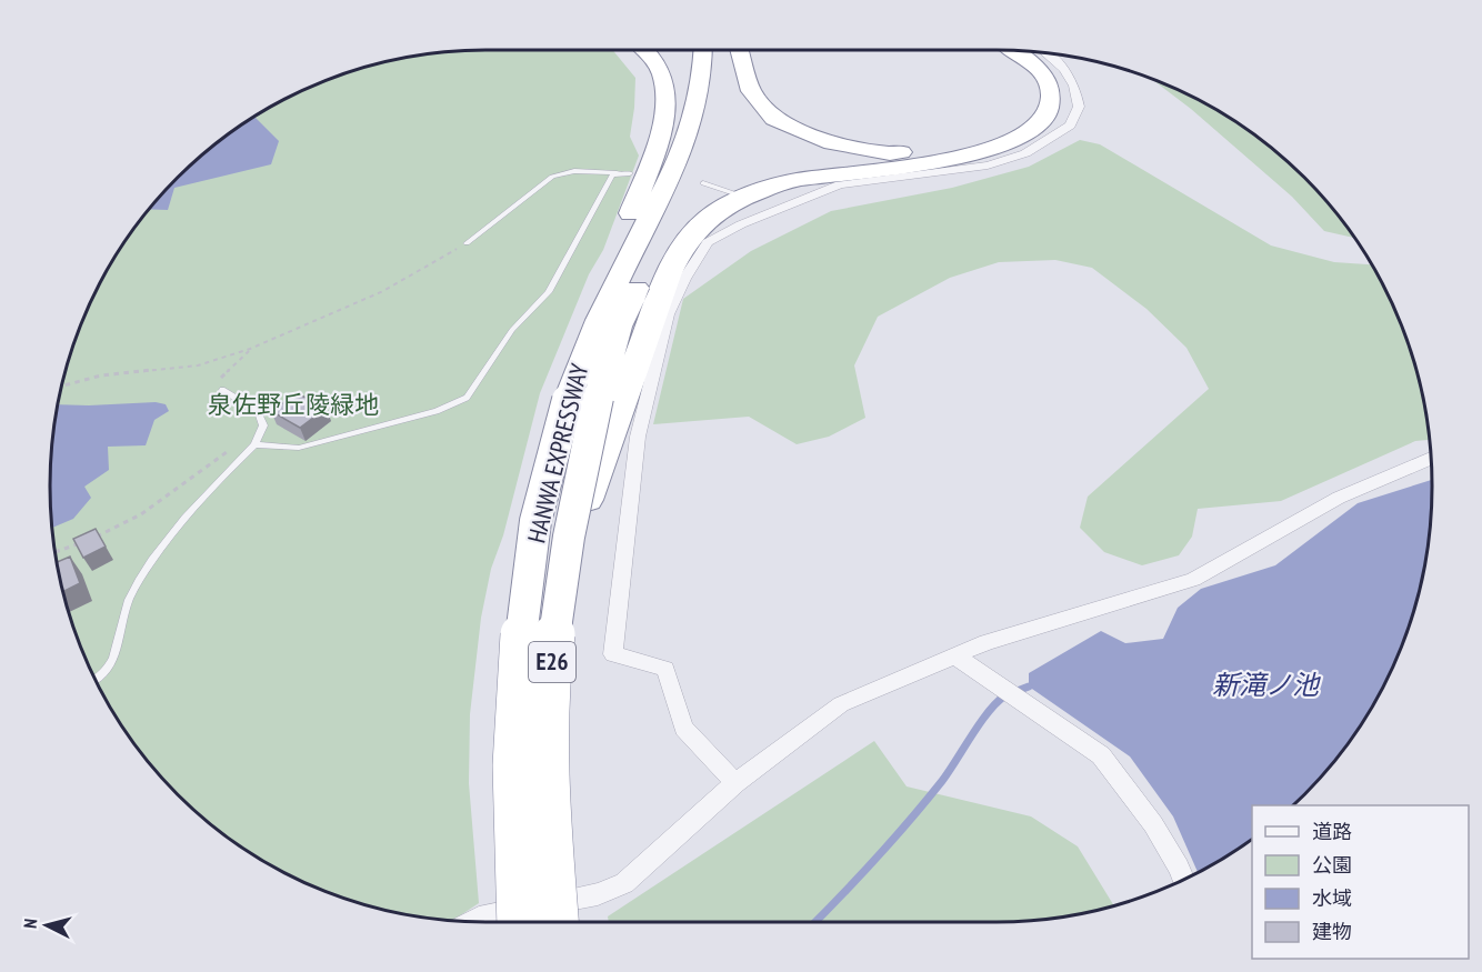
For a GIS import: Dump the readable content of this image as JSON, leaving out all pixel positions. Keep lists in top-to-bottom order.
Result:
{
  "streets": {
    "highway": ["HANWA EXPRESSWAY", "E26"]
  },
  "water": ["新滝ノ池"],
  "parks": ["泉佐野丘陵緑地"],
  "legend": [
    "道路",
    "公園",
    "水域",
    "建物"
  ],
  "north": "left"
}
